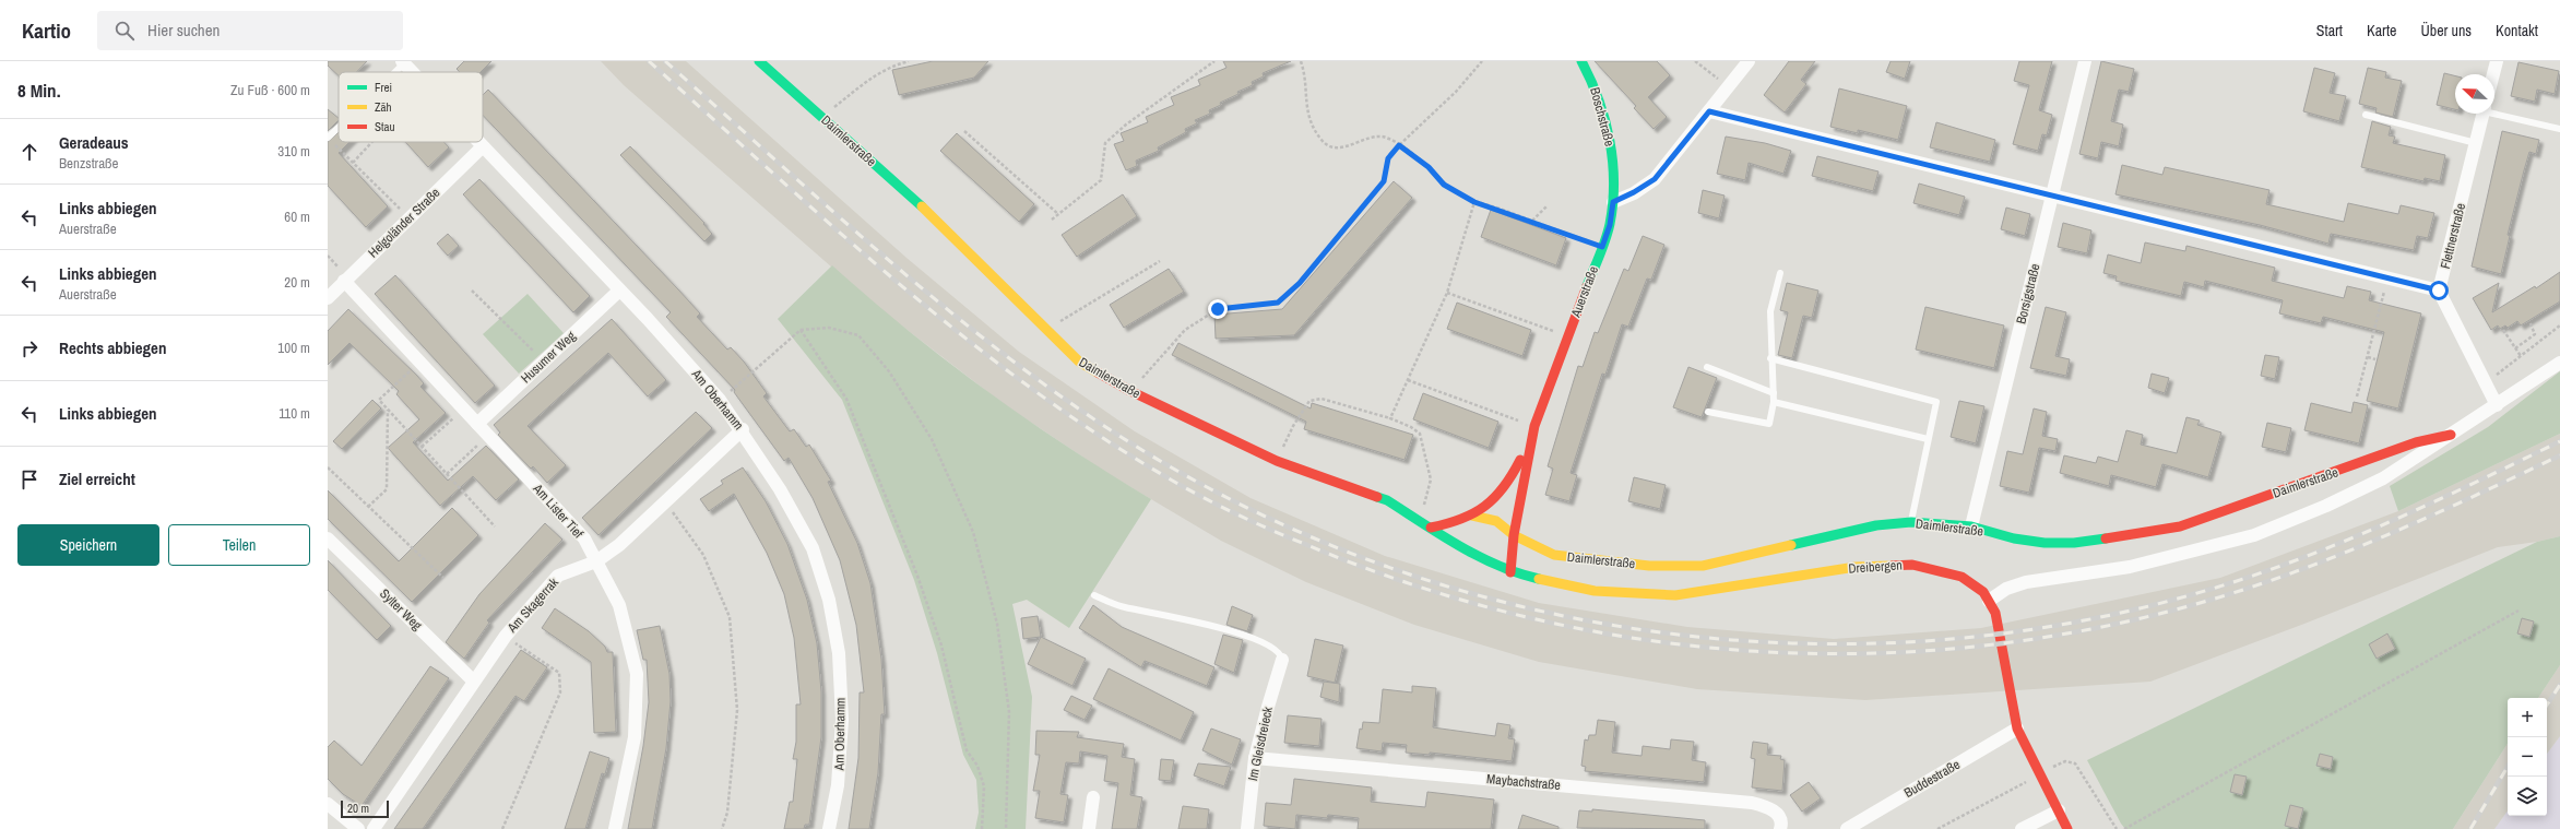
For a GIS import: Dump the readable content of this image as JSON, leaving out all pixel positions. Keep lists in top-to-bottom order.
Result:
{
  "streets": {
    "street": [
      "Boschstraße",
      "Daimlerstraße",
      "Helgoländer Straße",
      "Flettnerstraße",
      "Auerstraße",
      "Borsigstraße",
      "Husumer Weg",
      "Am Oberhamm",
      "Am Lister Tief",
      "Dreibergen",
      "Am Skagerrak",
      "Sylter Weg",
      "Im Gleisdreieck",
      "Buddestraße",
      "Maybachstraße"
    ]
  },
  "crossings": [
    ["Boschstraße", "Auerstraße"],
    ["Daimlerstraße", "Auerstraße"],
    ["Daimlerstraße", "Borsigstraße"],
    ["Daimlerstraße", "Dreibergen"],
    ["Helgoländer Straße", "Am Oberhamm"],
    ["Helgoländer Straße", "Am Lister Tief"],
    ["Auerstraße", "Dreibergen"],
    ["Husumer Weg", "Am Oberhamm"],
    ["Husumer Weg", "Am Lister Tief"],
    ["Am Oberhamm", "Am Skagerrak"],
    ["Am Lister Tief", "Am Skagerrak"],
    ["Dreibergen", "Buddestraße"],
    ["Am Skagerrak", "Sylter Weg"],
    ["Im Gleisdreieck", "Maybachstraße"]
  ],
  "legend": ["Frei", "Zäh", "Stau"],
  "scale_bar": "20 m",
  "north": "top left",
  "page": {
    "header": "Kartio",
    "search": "Hier suchen",
    "nav": [
      "Start",
      "Karte",
      "Über uns",
      "Kontakt"
    ],
    "heading": ["8 Min.", "Zu Fuß · 600 m"],
    "list": [
      ["Geradeaus", "Benzstraße", "310 m"],
      ["Links abbiegen", "Auerstraße", "60 m"],
      ["Links abbiegen", "Auerstraße", "20 m"],
      ["Rechts abbiegen", "100 m"],
      ["Links abbiegen", "110 m"],
      "Ziel erreicht"
    ],
    "buttons": ["Speichern", "Teilen"],
    "map_buttons": ["+", "−"],
    "scale": "20 m"
  }
}
